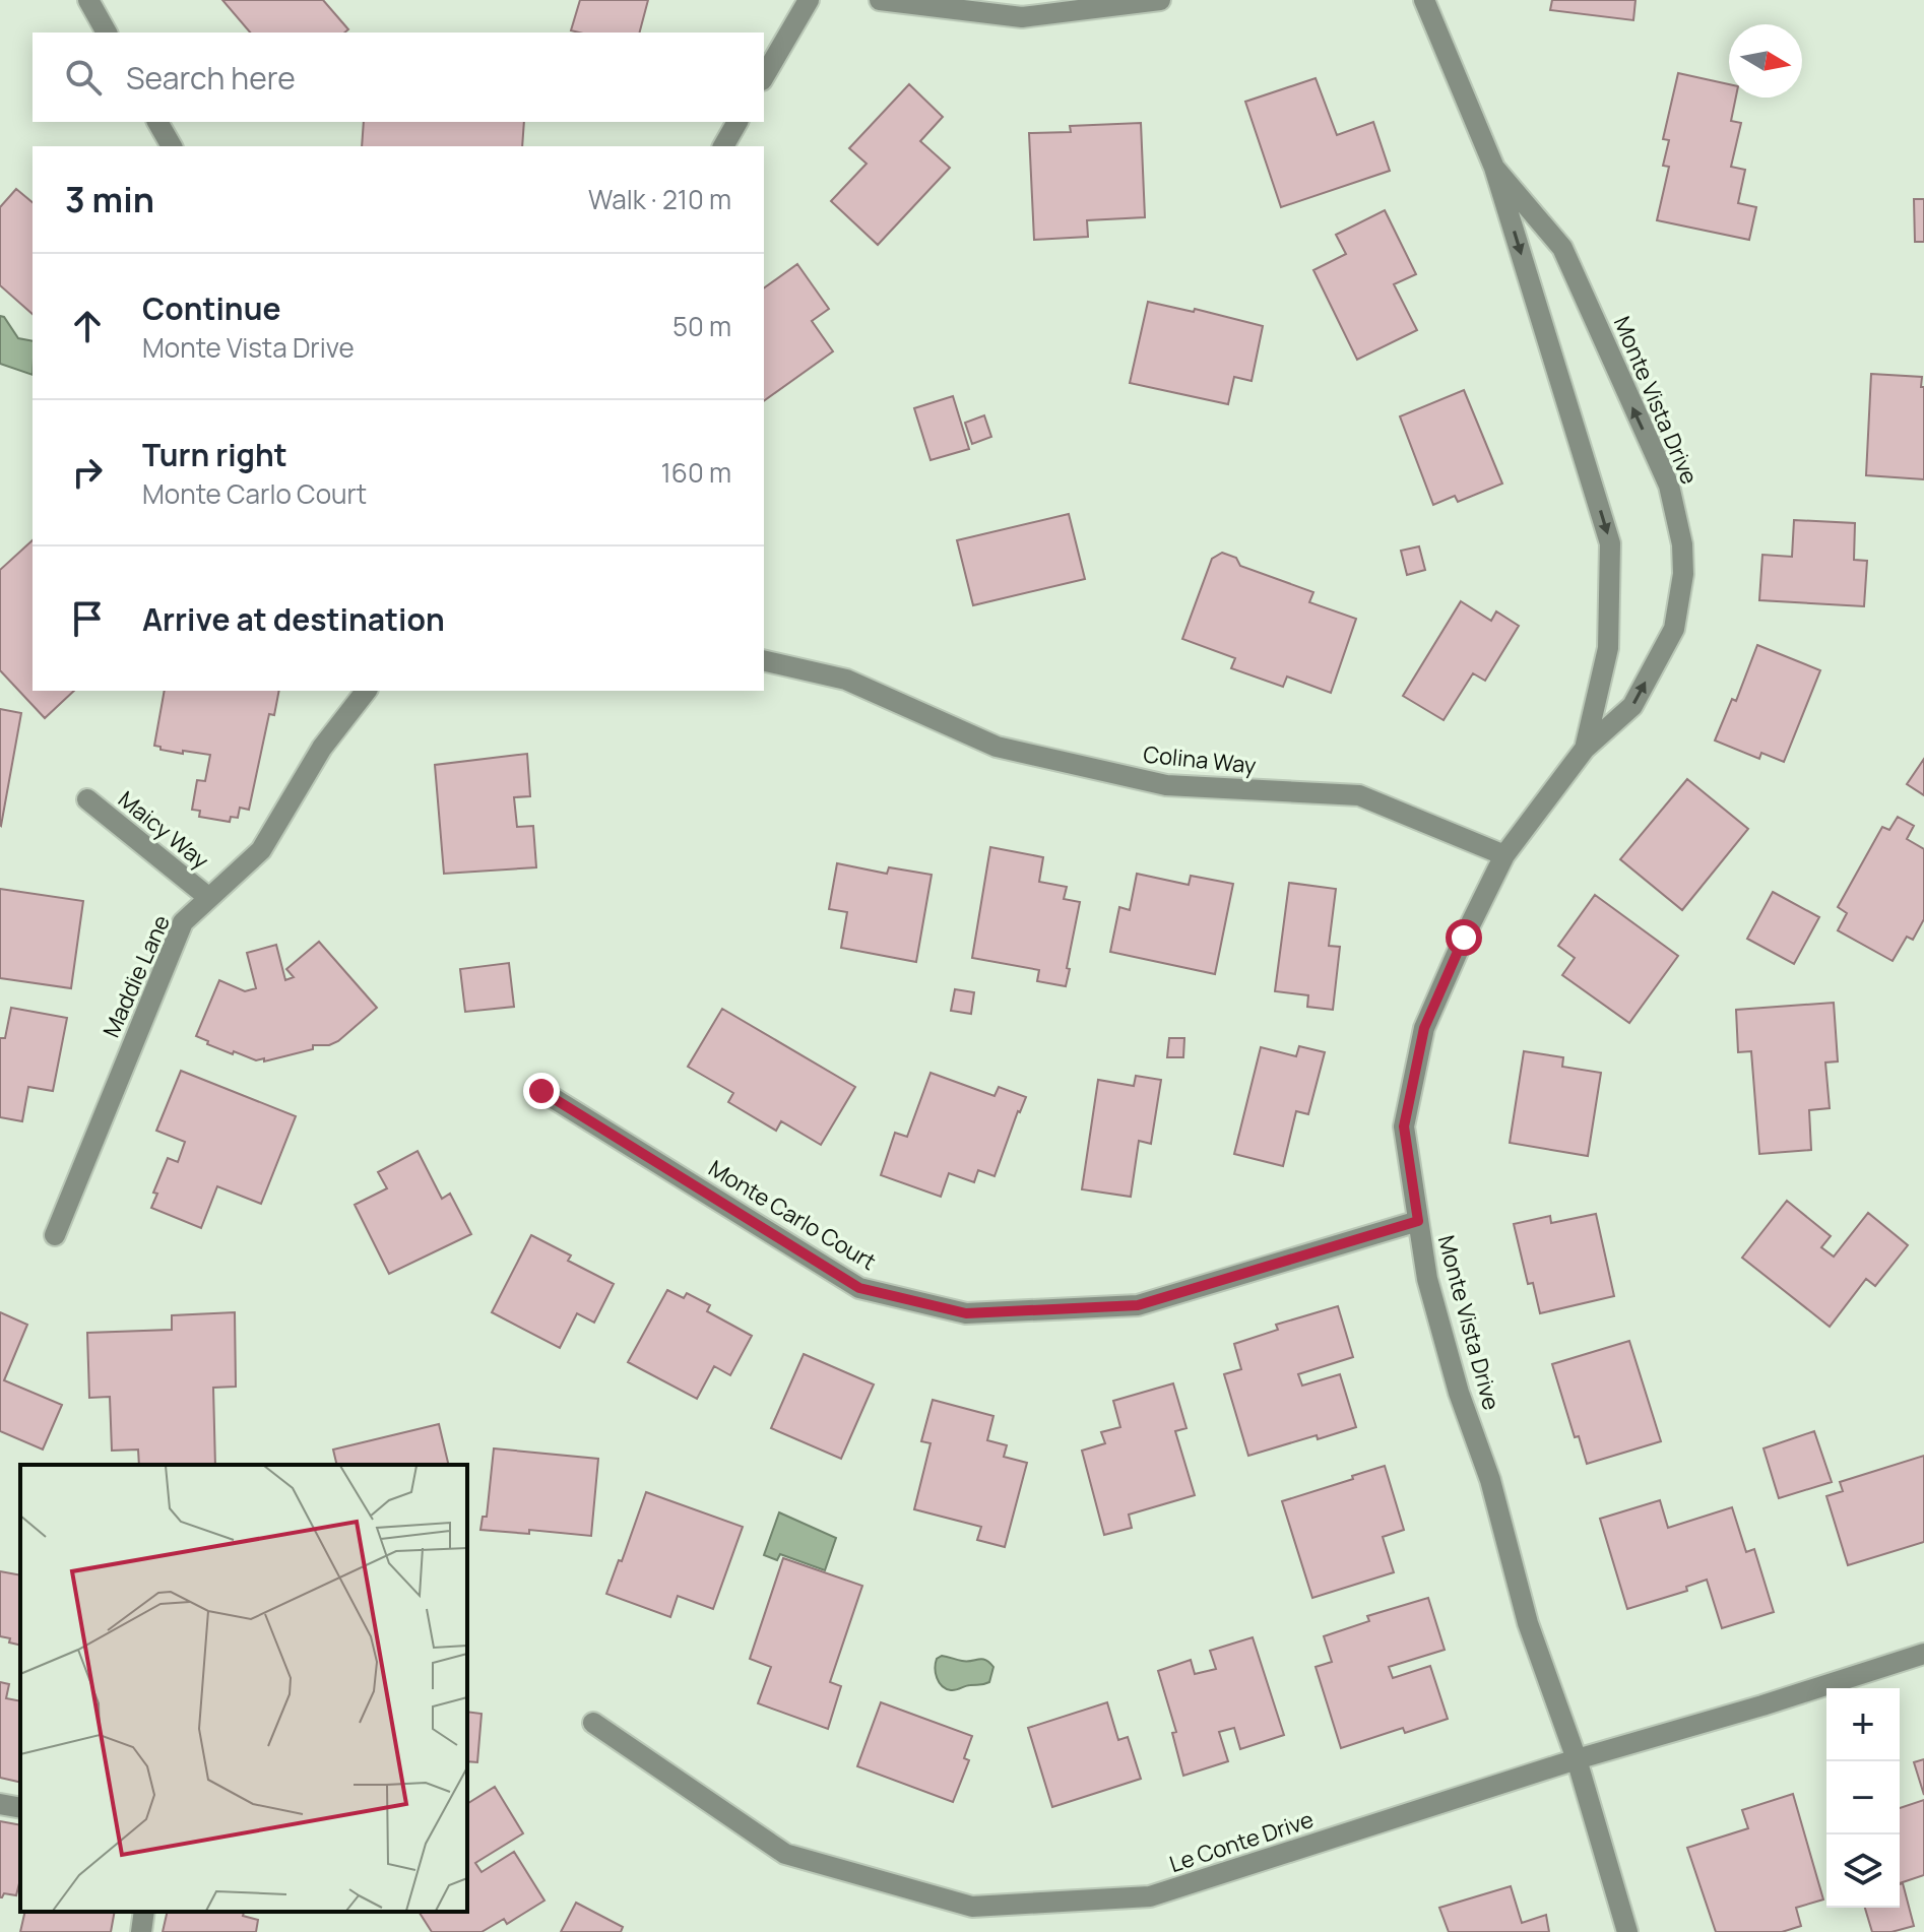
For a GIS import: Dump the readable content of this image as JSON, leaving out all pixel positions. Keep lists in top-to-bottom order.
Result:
{
  "streets": {
    "street": [
      "Monte Vista Drive",
      "Colina Way",
      "Maicy Way",
      "Maddie Lane",
      "Monte Carlo Court",
      "Le Conte Drive"
    ]
  },
  "crossings": [
    ["Monte Vista Drive", "Colina Way"],
    ["Monte Vista Drive", "Monte Carlo Court"],
    ["Monte Vista Drive", "Le Conte Drive"],
    ["Maicy Way", "Maddie Lane"]
  ],
  "north": "right",
  "page": {
    "search": "Search here",
    "heading": ["3 min", "Walk · 210 m"],
    "list": [
      ["Continue", "Monte Vista Drive", "50 m"],
      ["Turn right", "Monte Carlo Court", "160 m"],
      "Arrive at destination"
    ],
    "map_buttons": ["+", "−"]
  }
}
